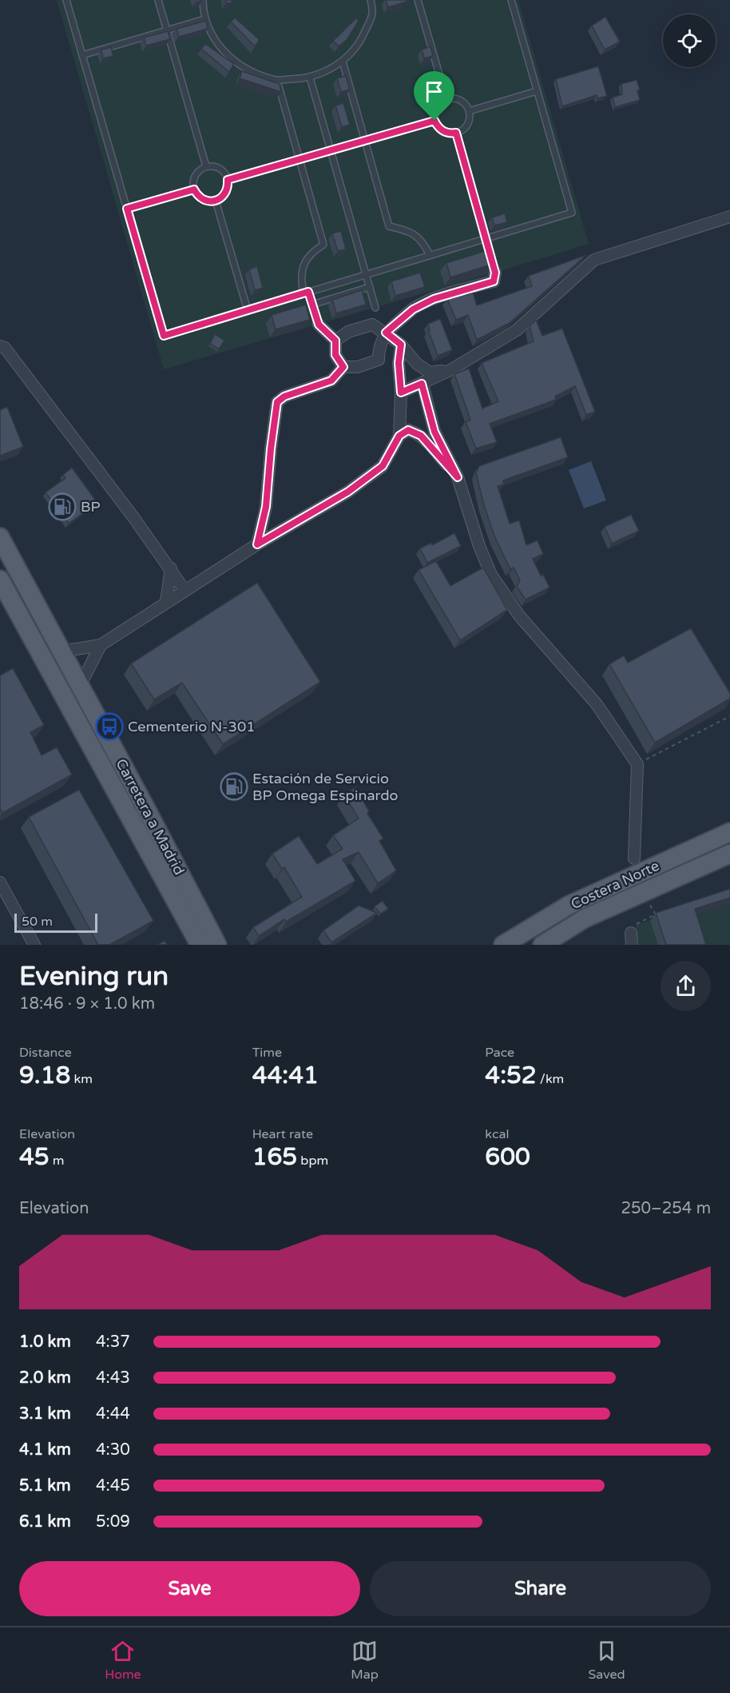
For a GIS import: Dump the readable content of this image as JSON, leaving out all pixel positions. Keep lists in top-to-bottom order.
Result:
{
  "streets": {
    "main road": ["Carretera a Madrid", "Costera Norte"]
  },
  "places": {
    "fuel station": ["BP", "Estación de Servicio BP Omega Espinardo"],
    "bus stop": ["Cementerio N-301"]
  },
  "scale_bar": "50 m",
  "page": {
    "scale": "50 m",
    "heading": ["Evening run", "18:46 · 9 × 1.0 km"],
    "stats": [
      ["Distance", "9.18 km"],
      ["Time", "44:41"],
      ["Pace", "4:52 /km"],
      ["Elevation", "45 m"],
      ["Heart rate", "165 bpm"],
      ["kcal", "600"]
    ],
    "chart": ["Elevation", "250–254 m"],
    "list": [
      {
        "name": "1.0 km",
        "note": "4:37"
      },
      {
        "name": "2.0 km",
        "note": "4:43"
      },
      {
        "name": "3.1 km",
        "note": "4:44"
      },
      {
        "name": "4.1 km",
        "note": "4:30"
      },
      {
        "name": "5.1 km",
        "note": "4:45"
      },
      {
        "name": "6.1 km",
        "note": "5:09"
      }
    ],
    "buttons": ["Save", "Share"],
    "tabs": ["Home", "Map", "Saved"]
  }
}
